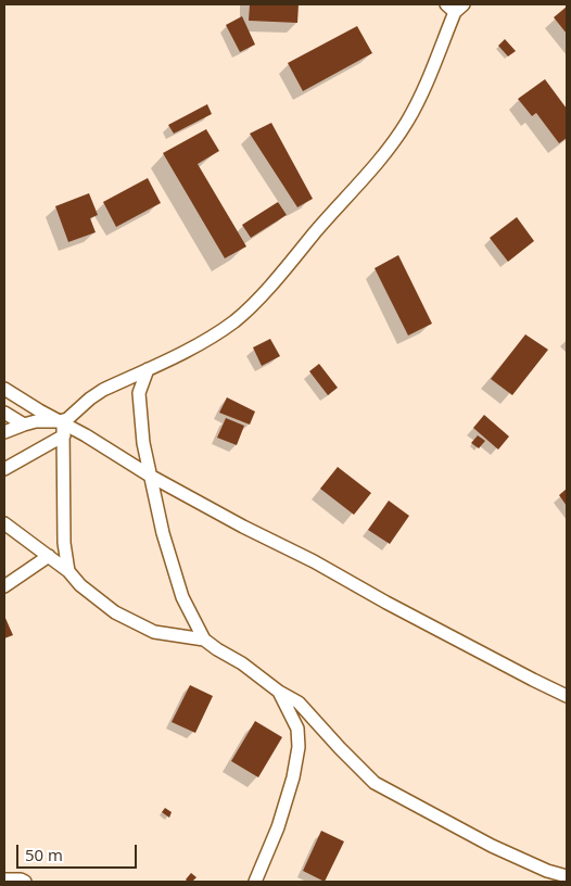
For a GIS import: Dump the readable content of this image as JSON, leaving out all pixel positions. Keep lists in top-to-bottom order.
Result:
{
  "scale_bar": "50 m"
}
